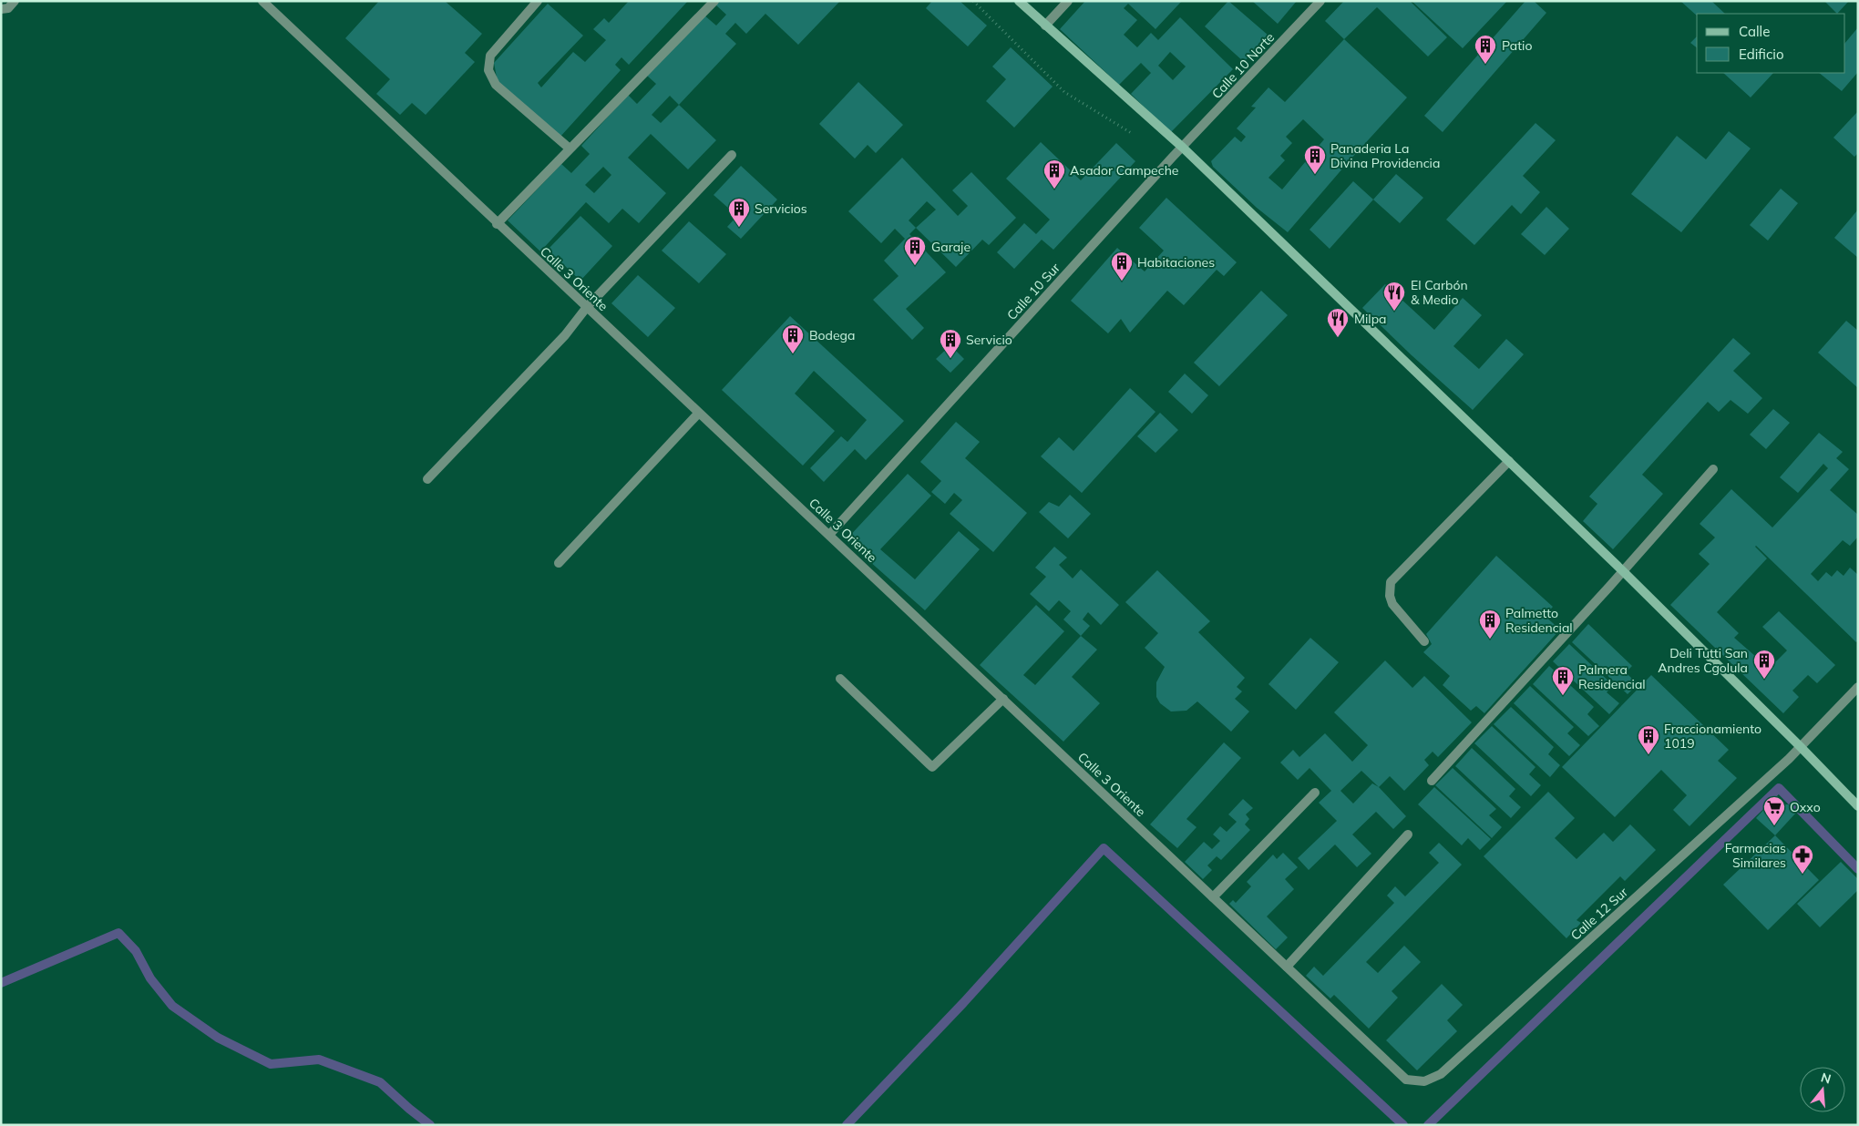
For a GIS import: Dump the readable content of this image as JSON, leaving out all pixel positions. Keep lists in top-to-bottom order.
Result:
{
  "streets": {
    "street": [
      "Calle 10 Norte",
      "Calle 3 Oriente",
      "Calle 10 Sur",
      "Calle 12 Sur"
    ]
  },
  "crossings": [
    ["Calle 10 Norte", "Calle 10 Sur"],
    ["Calle 3 Oriente", "Calle 10 Sur"],
    ["Calle 3 Oriente", "Calle 12 Sur"]
  ],
  "places": {
    "building": [
      "Patio",
      "Panaderia La Divina Providencia",
      "Asador Campeche",
      "Servicios",
      "Garaje",
      "Habitaciones",
      "Bodega",
      "Servicio",
      "Palmetto Residencial",
      "Deli Tutti San Andres Cgolula",
      "Palmera Residencial",
      "Fraccionamiento 1019"
    ],
    "restaurant": ["El Carbón & Medio", "Milpa"],
    "supermarket": ["Oxxo"],
    "pharmacy": ["Farmacias Similares"]
  },
  "legend": ["Calle", "Edificio"],
  "north": "top"
}
